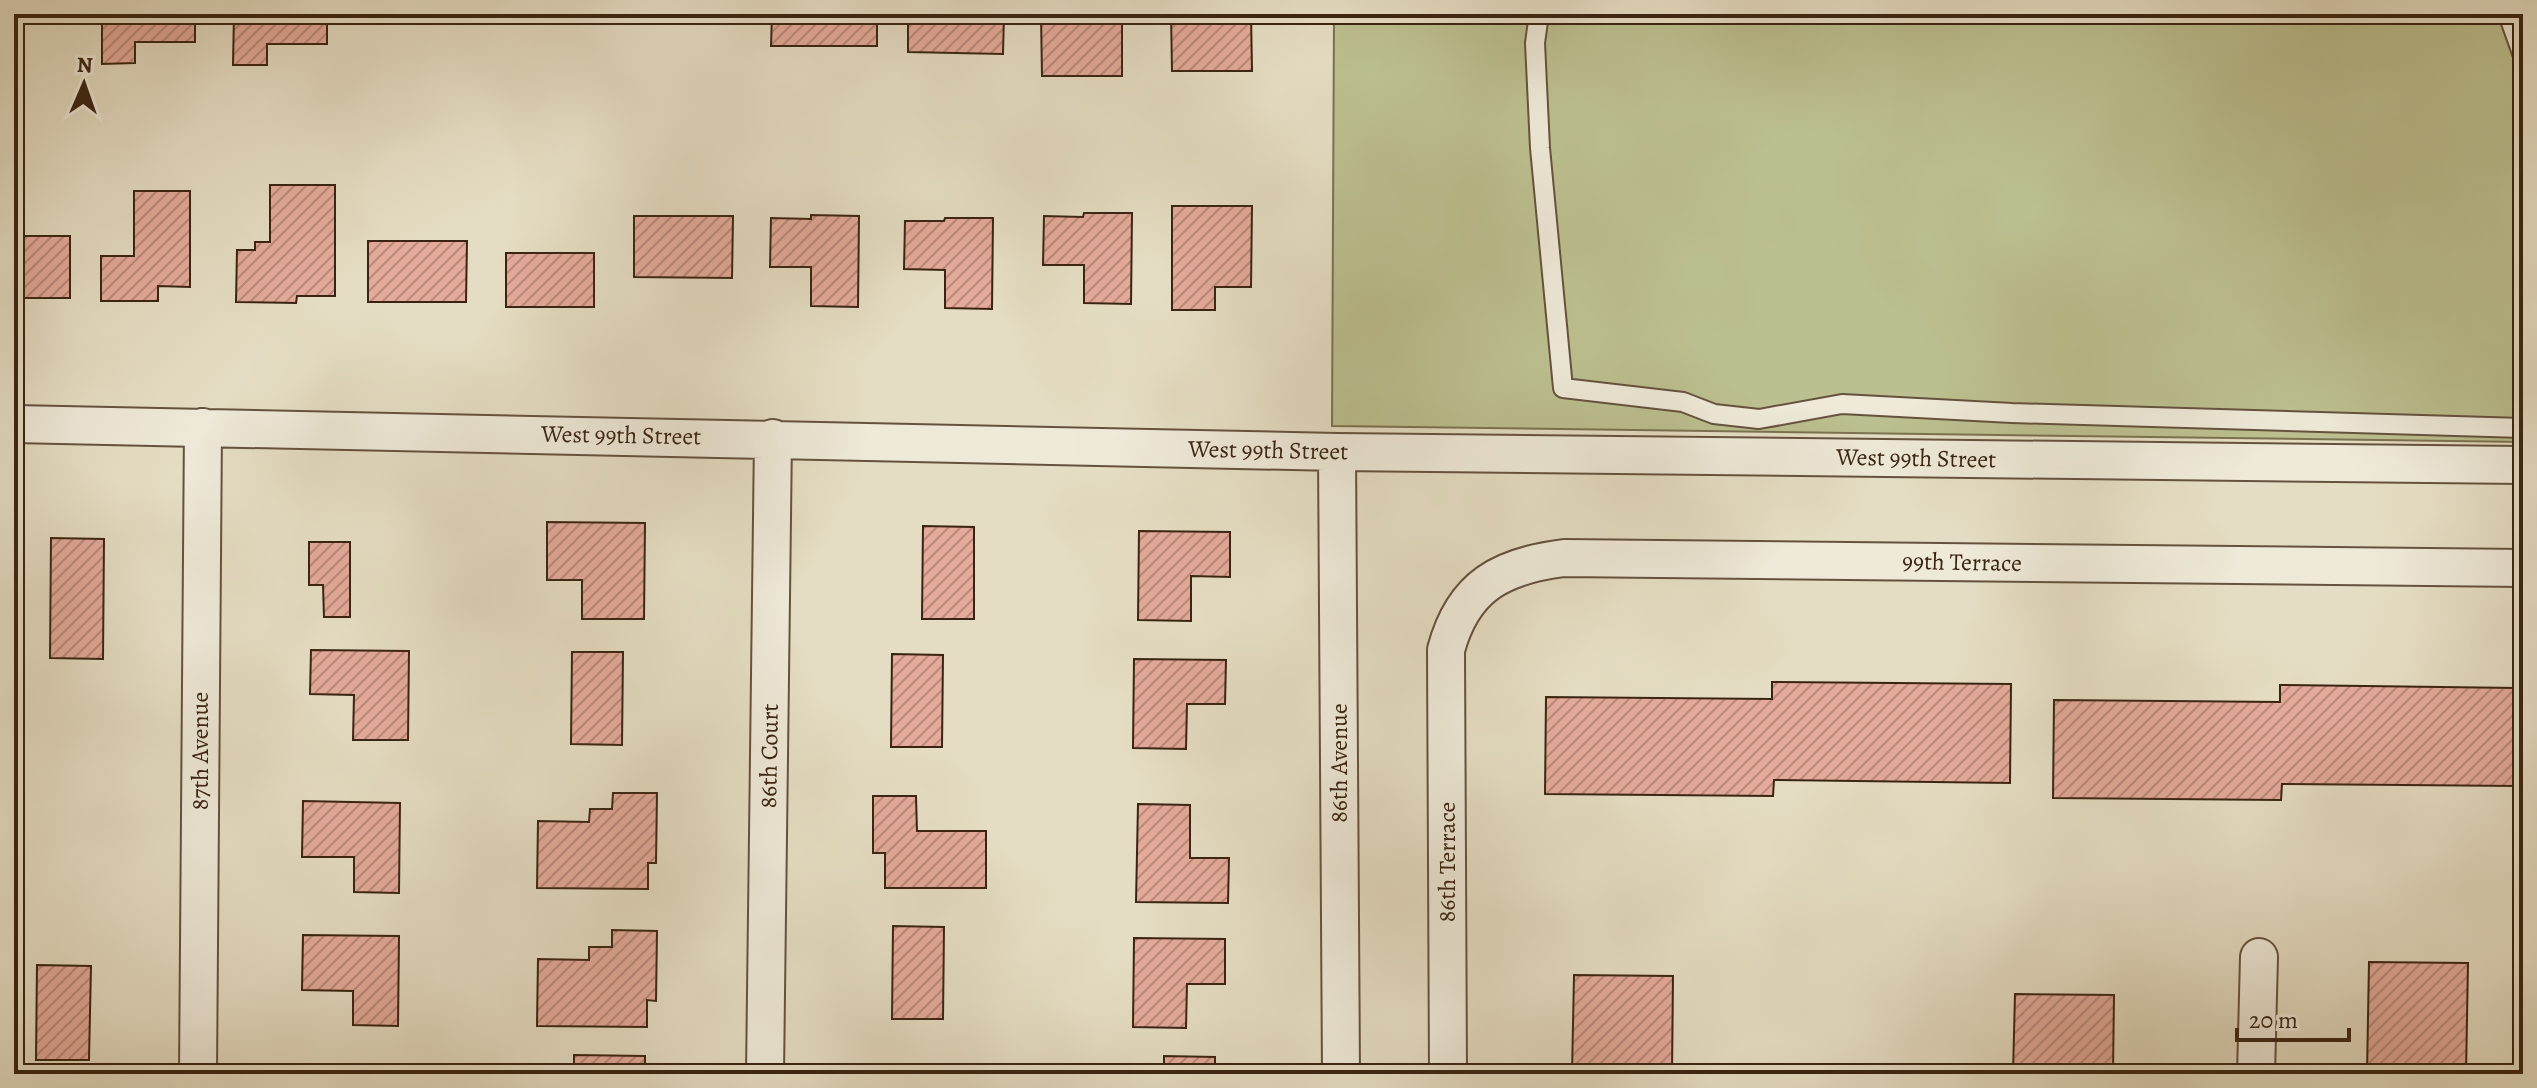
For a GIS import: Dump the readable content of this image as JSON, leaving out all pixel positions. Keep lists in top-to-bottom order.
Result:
{
  "streets": {
    "street": [
      "West 99th Street",
      "99th Terrace",
      "87th Avenue",
      "86th Court",
      "86th Avenue",
      "86th Terrace"
    ]
  },
  "crossings": [
    ["West 99th Street", "87th Avenue"],
    ["West 99th Street", "86th Court"],
    ["West 99th Street", "86th Avenue"],
    ["99th Terrace", "86th Terrace"]
  ],
  "scale_bar": "20 m",
  "north": "top"
}
